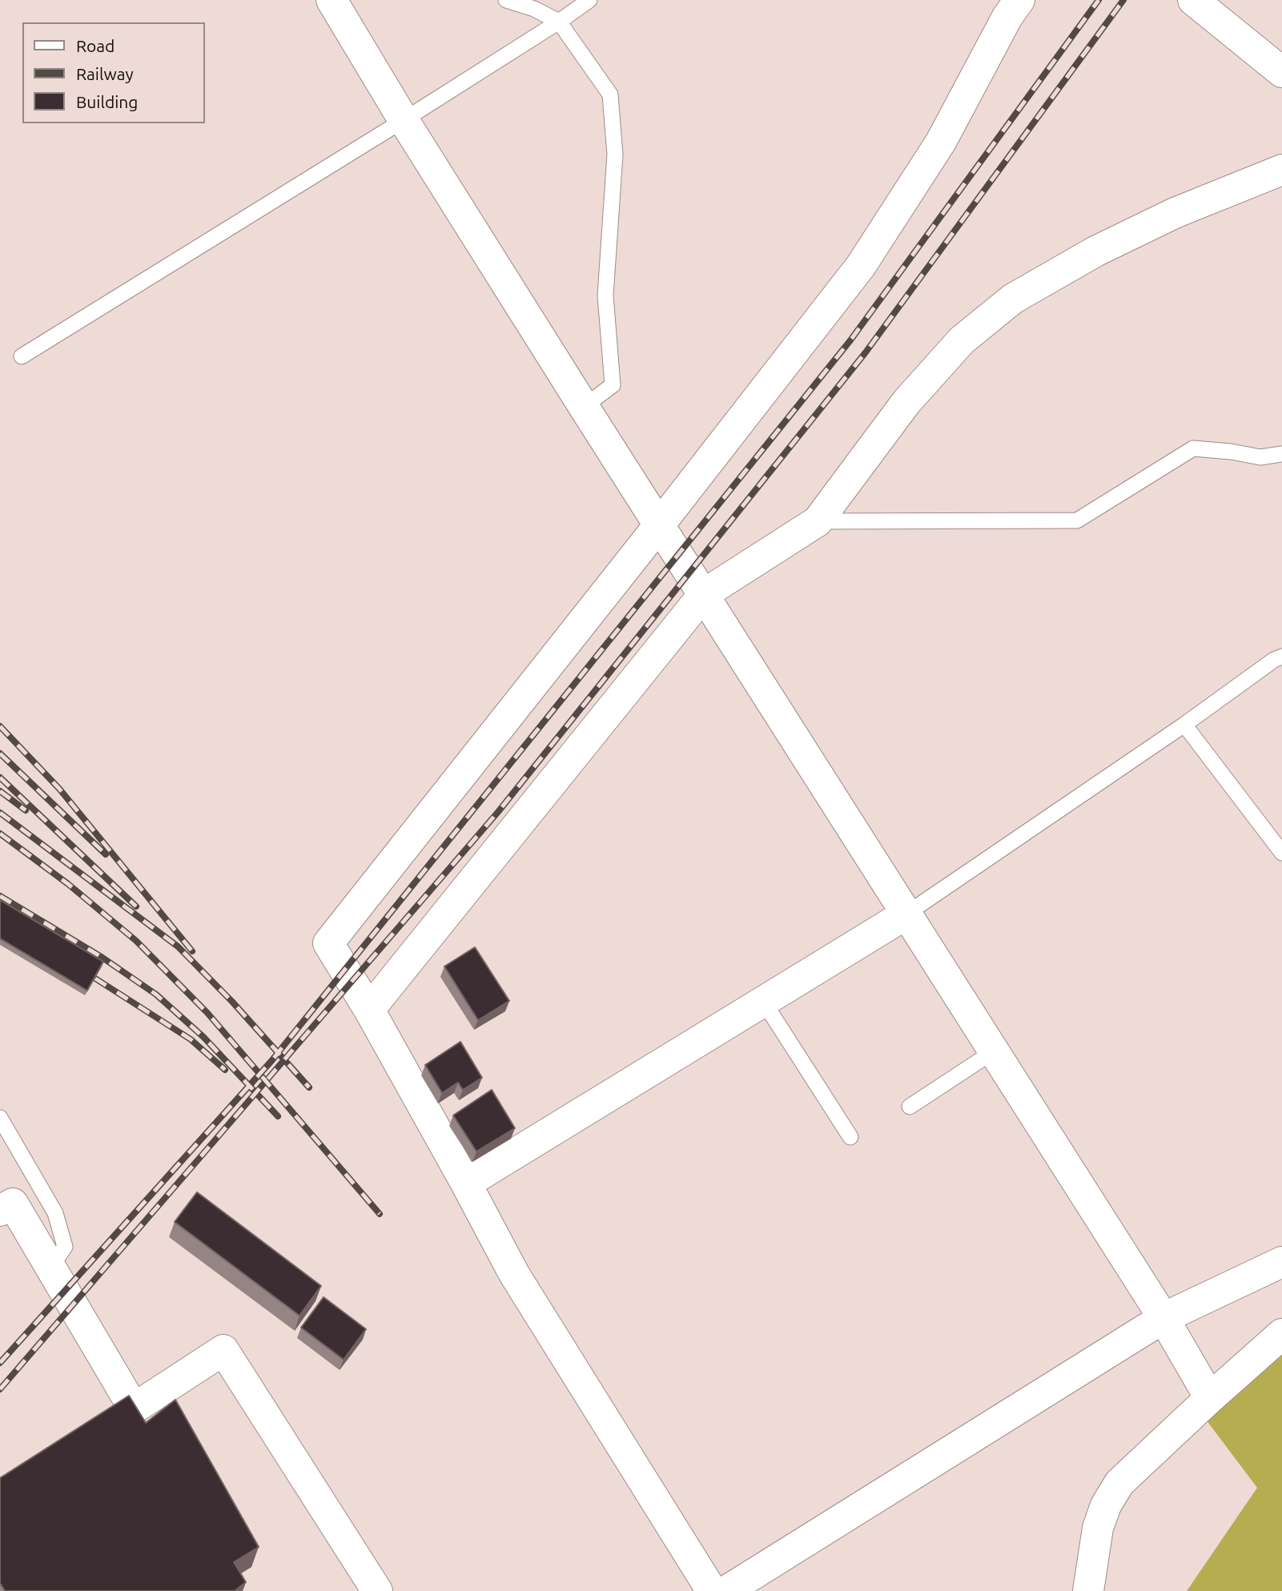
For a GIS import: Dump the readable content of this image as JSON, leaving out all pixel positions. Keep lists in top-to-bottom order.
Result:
{
  "legend": ["Road", "Railway", "Building"]
}
